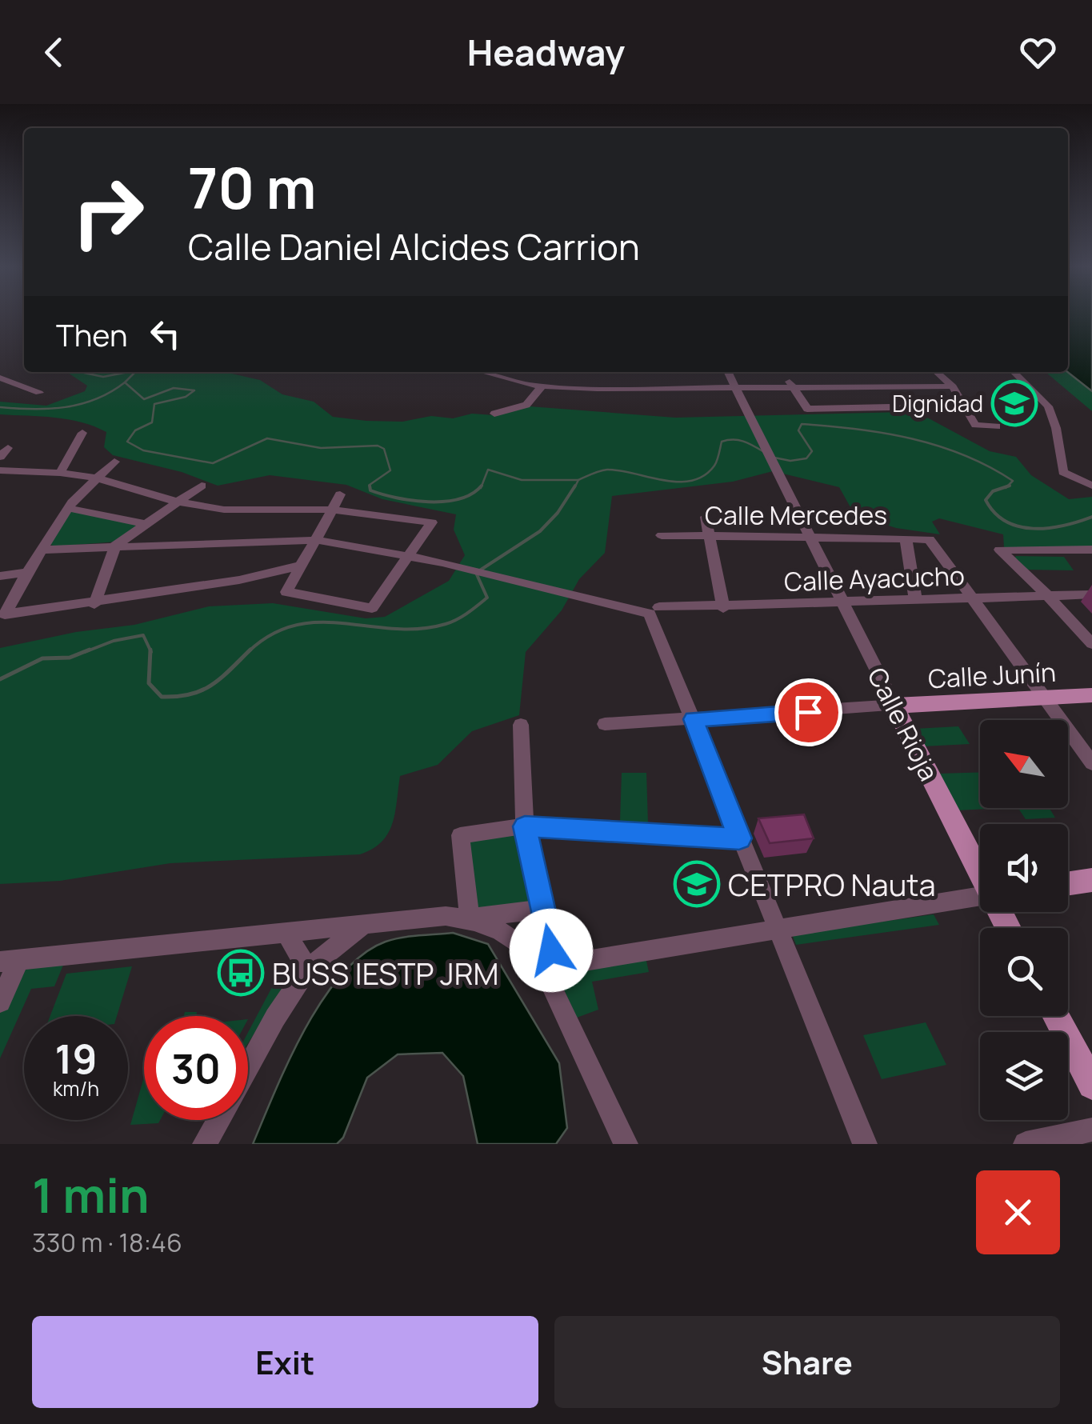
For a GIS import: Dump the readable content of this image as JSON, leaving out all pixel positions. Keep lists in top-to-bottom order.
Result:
{
  "streets": {
    "main road": ["Calle Junín", "Calle Rioja"],
    "street": ["Calle Mercedes", "Calle Ayacucho"]
  },
  "crossings": [
    ["Calle Mercedes", "Calle Ayacucho"],
    ["Calle Mercedes", "Calle Rioja"],
    ["Calle Ayacucho", "Calle Rioja"],
    ["Calle Junín", "Calle Rioja"]
  ],
  "places": {
    "school or university": ["Dignidad", "CETPRO Nauta"],
    "bus stop": ["BUSS IESTP JRM"]
  },
  "north": "top left",
  "page": {
    "header": "Headway",
    "turn": ["70 m", "Calle Daniel Alcides Carrion"],
    "then": "Then",
    "speed": "19 km/h",
    "limit": "30",
    "heading": ["1 min", "330 m · 18:46"],
    "buttons": ["Exit", "Share"]
  }
}
